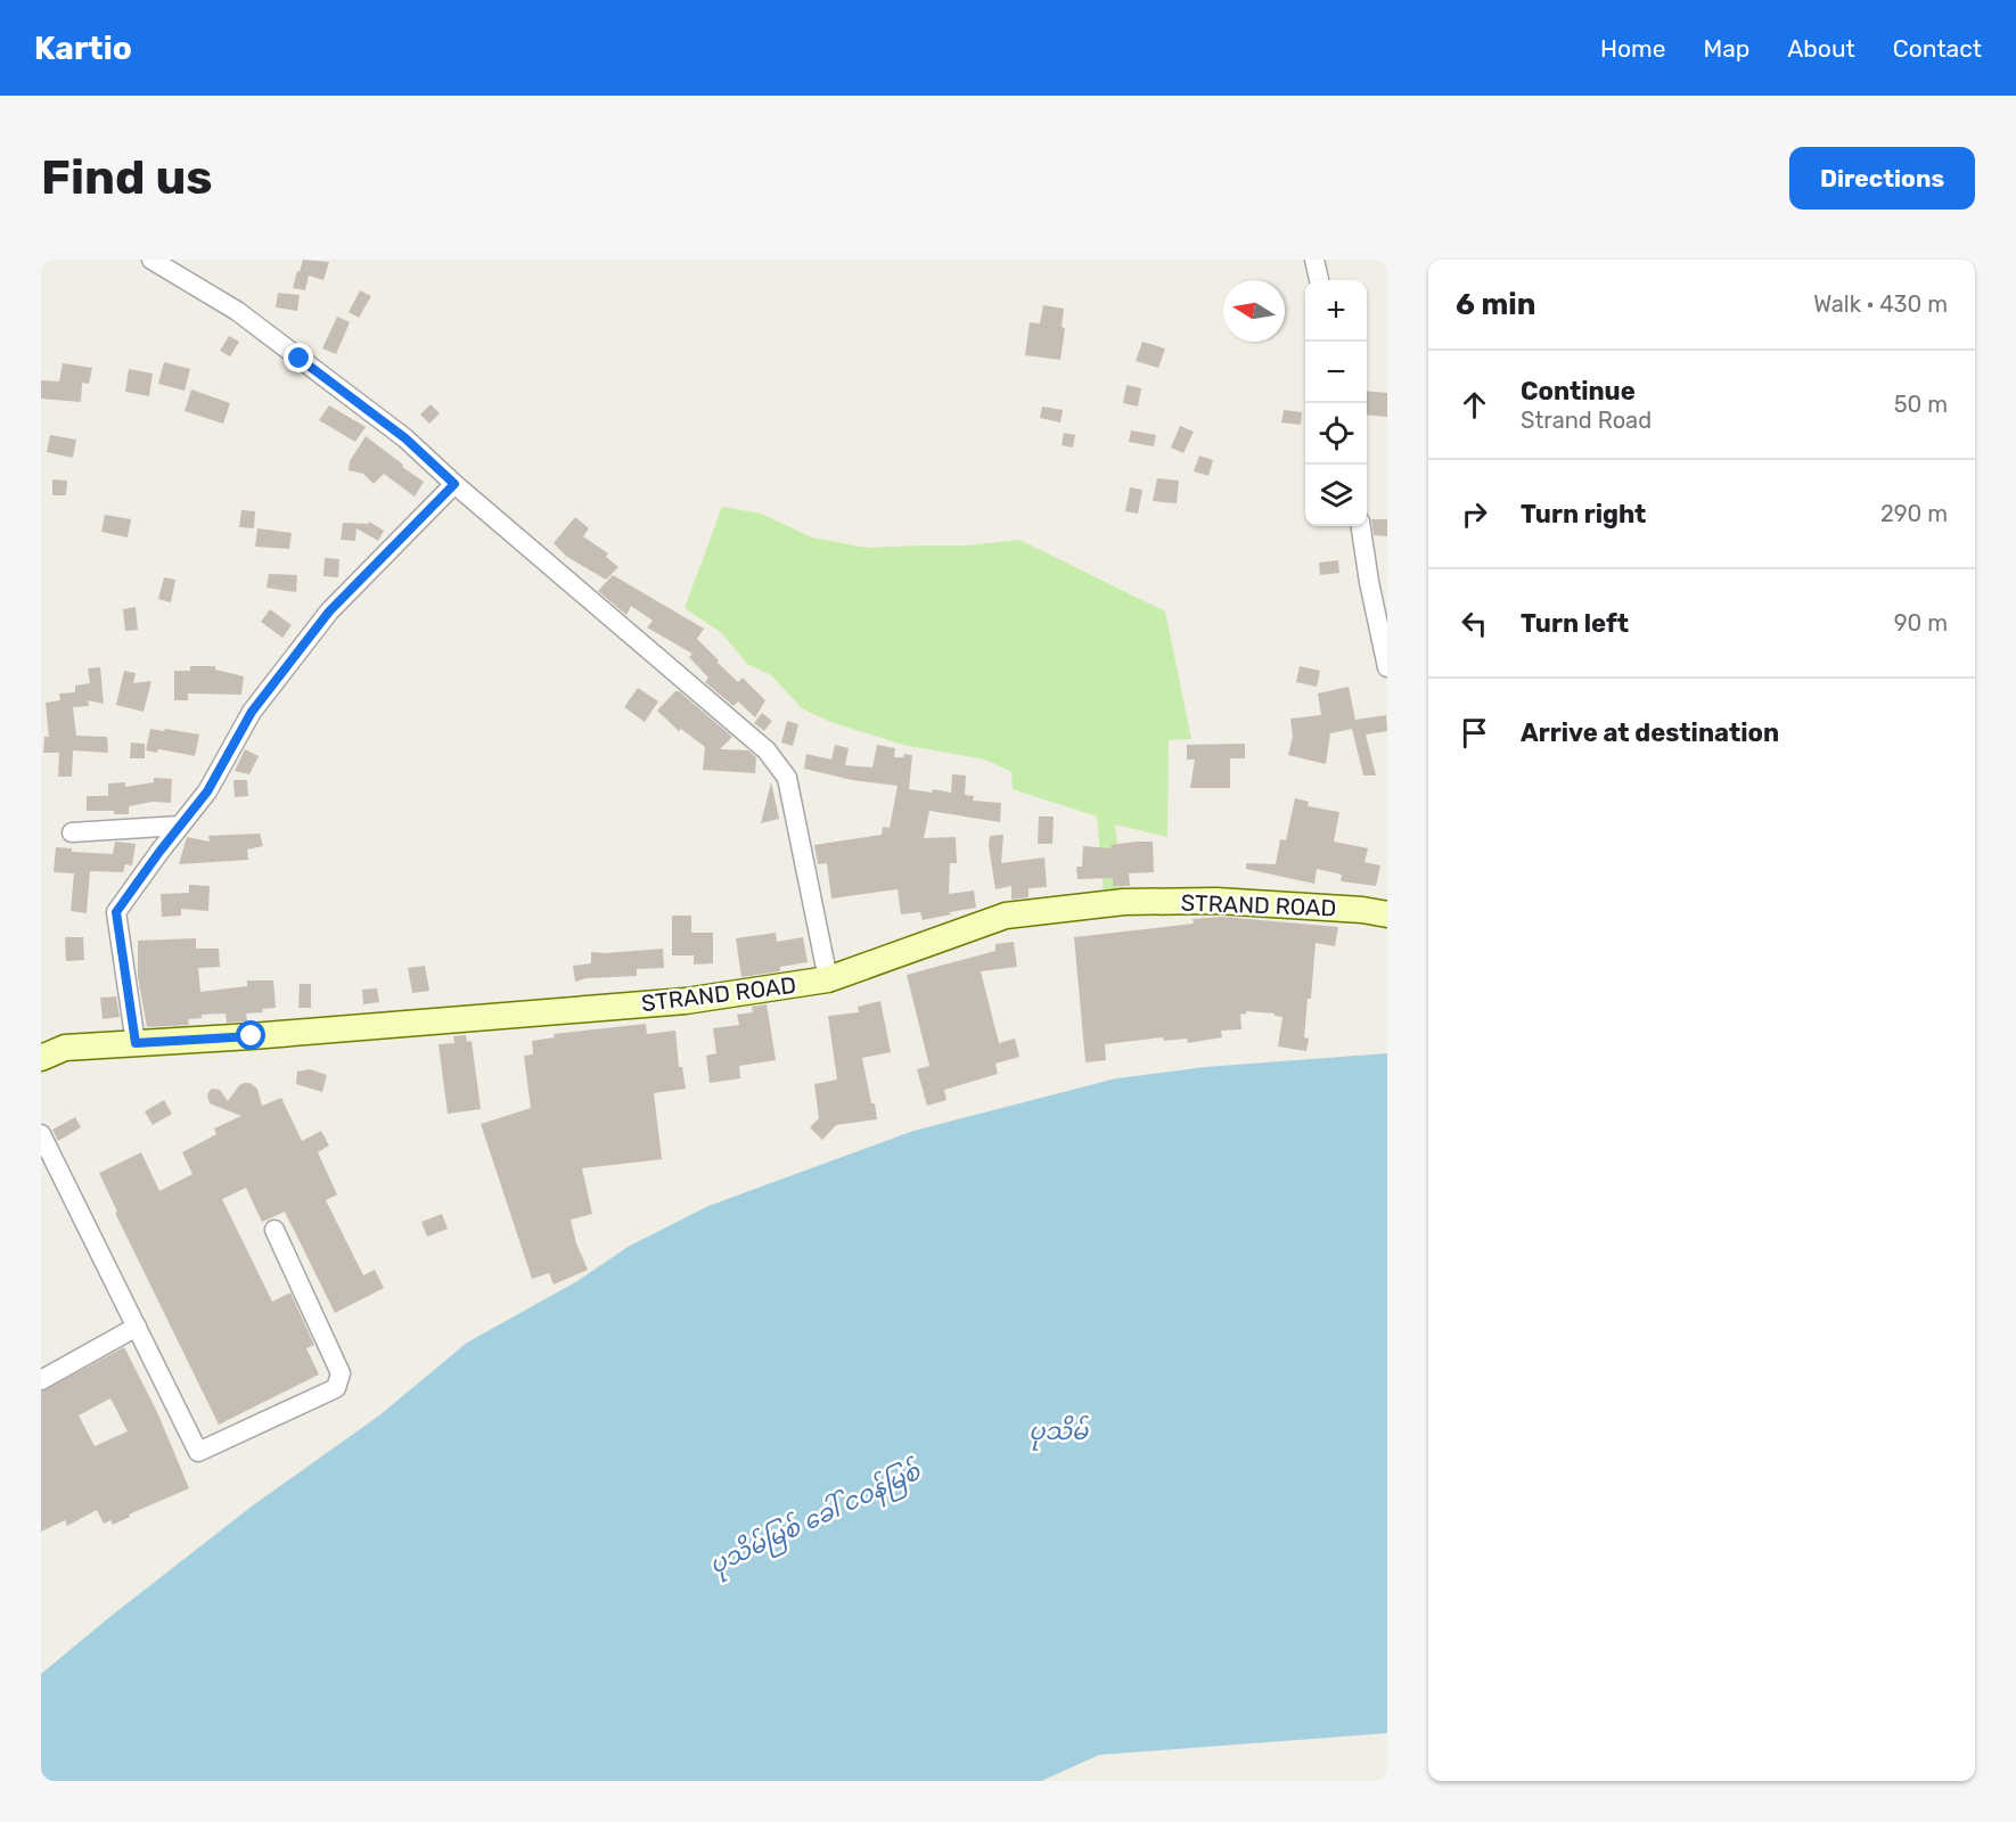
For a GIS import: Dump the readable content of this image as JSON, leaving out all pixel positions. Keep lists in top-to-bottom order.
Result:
{
  "streets": {
    "main road": ["STRAND ROAD"]
  },
  "water": ["ပုသိမ်", "ပုသိမ်မြစ် ခေါ် ငဝန်မြစ်"],
  "north": "left",
  "page": {
    "header": "Kartio",
    "nav": [
      "Home",
      "Map",
      "About",
      "Contact"
    ],
    "buttons": "Directions",
    "title": "Find us",
    "heading": ["6 min", "Walk · 430 m"],
    "map_buttons": ["+", "−"],
    "list": [
      ["Continue", "Strand Road", "50 m"],
      ["Turn right", "290 m"],
      ["Turn left", "90 m"],
      "Arrive at destination"
    ]
  }
}
